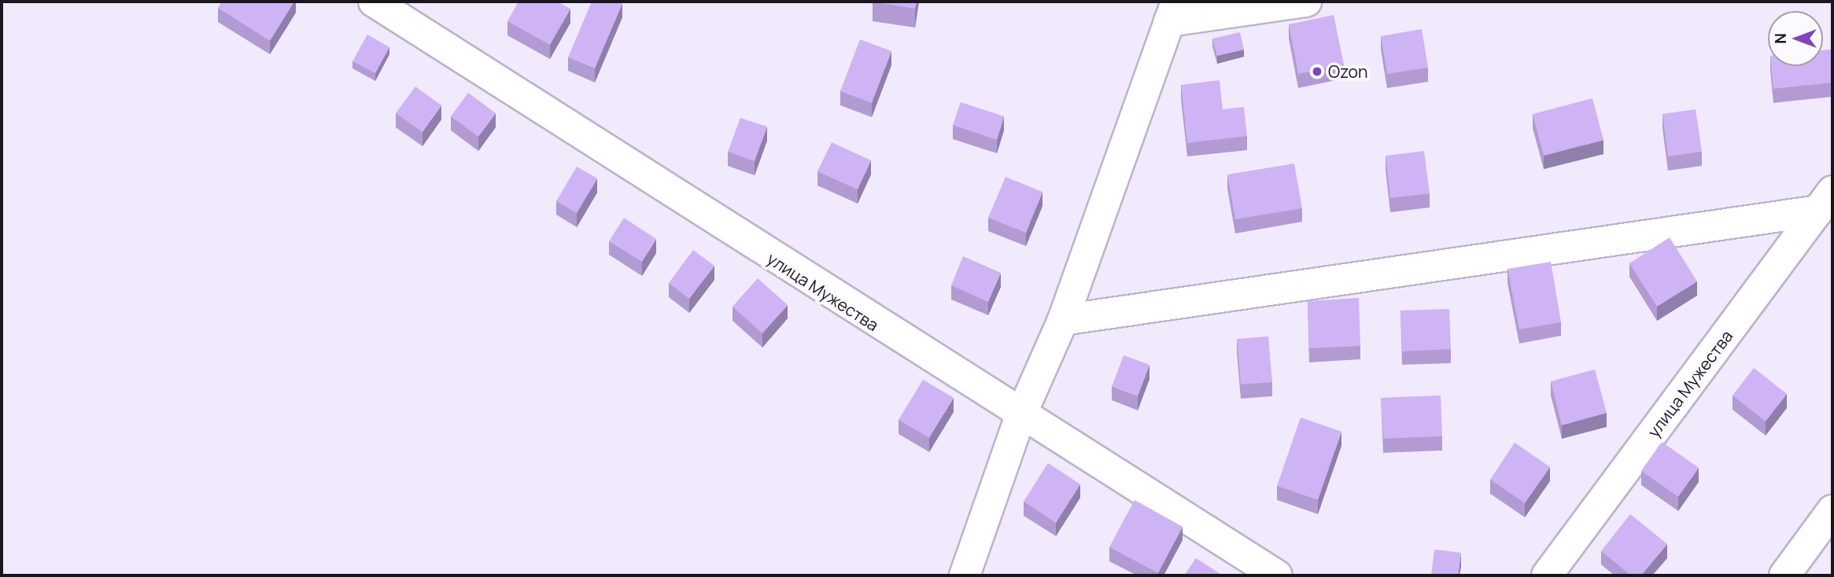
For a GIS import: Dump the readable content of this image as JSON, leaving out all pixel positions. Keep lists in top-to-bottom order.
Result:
{
  "streets": {
    "street": ["улица Мужества"]
  },
  "places": ["Ozon"],
  "north": "left"
}
